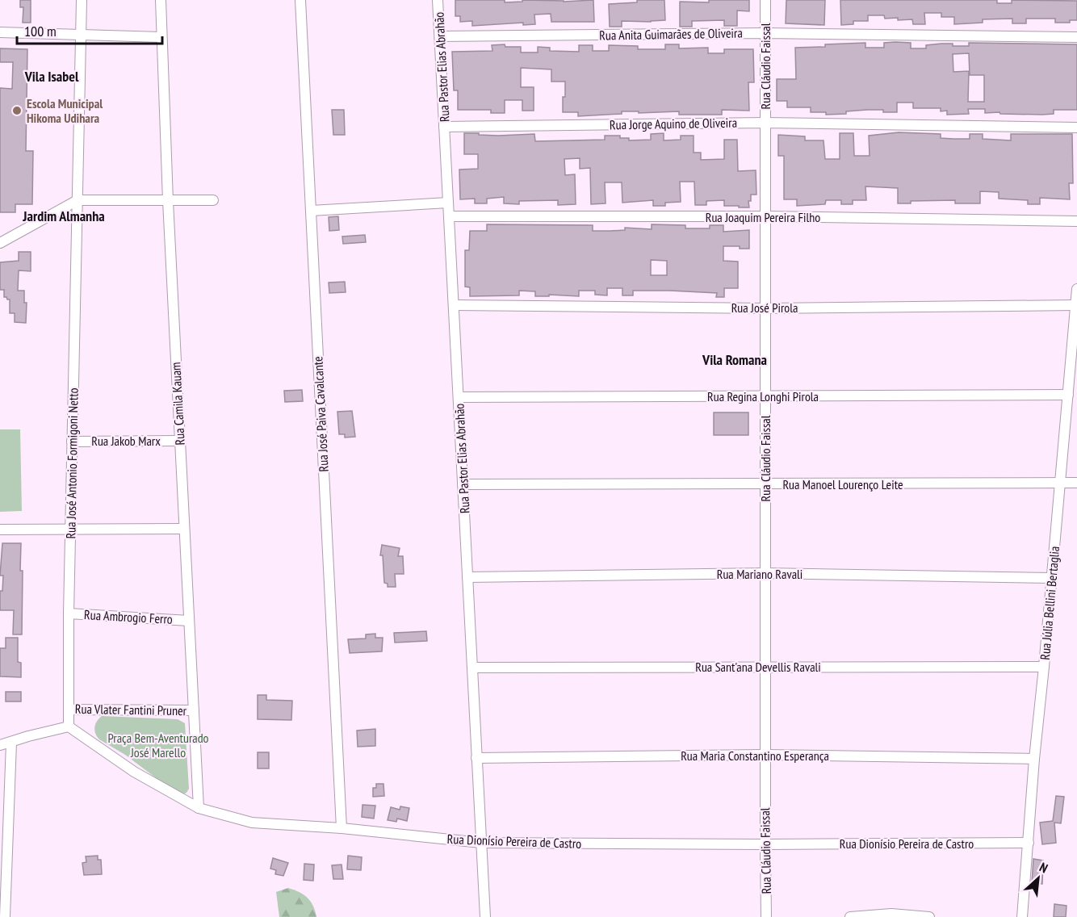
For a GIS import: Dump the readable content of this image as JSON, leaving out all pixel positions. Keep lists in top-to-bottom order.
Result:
{
  "streets": {
    "street": [
      "Rua Anita Guimarães de Oliveira",
      "Rua Cláudio Faissal",
      "Rua Pastor Elias Abrahão",
      "Rua Jorge Aquino de Oliveira",
      "Rua Joaquim Pereira Filho",
      "Rua José Pirola",
      "Rua Regina Longhi Pirola",
      "Rua Camila Kauam",
      "Rua José Paiva Cavalcante",
      "Rua Jakob Marx",
      "Rua José Antonio Formigoni Netto",
      "Rua Manoel Lourenço Leite",
      "Rua Mariano Ravali",
      "Rua Júlia Bellini Bertaglia",
      "Rua Ambrogio Ferro",
      "Rua Sant'ana Devellis Ravali",
      "Rua Vlater Fantini Pruner",
      "Rua Maria Constantino Esperança",
      "Rua Dionísio Pereira de Castro"
    ]
  },
  "crossings": [
    ["Rua Anita Guimarães de Oliveira", "Rua Cláudio Faissal"],
    ["Rua Anita Guimarães de Oliveira", "Rua Pastor Elias Abrahão"],
    ["Rua Cláudio Faissal", "Rua Jorge Aquino de Oliveira"],
    ["Rua Cláudio Faissal", "Rua Joaquim Pereira Filho"],
    ["Rua Cláudio Faissal", "Rua José Pirola"],
    ["Rua Cláudio Faissal", "Rua Regina Longhi Pirola"],
    ["Rua Cláudio Faissal", "Rua Manoel Lourenço Leite"],
    ["Rua Cláudio Faissal", "Rua Mariano Ravali"],
    ["Rua Cláudio Faissal", "Rua Sant'ana Devellis Ravali"],
    ["Rua Cláudio Faissal", "Rua Maria Constantino Esperança"],
    ["Rua Cláudio Faissal", "Rua Dionísio Pereira de Castro"],
    ["Rua Pastor Elias Abrahão", "Rua Jorge Aquino de Oliveira"],
    ["Rua Pastor Elias Abrahão", "Rua Joaquim Pereira Filho"],
    ["Rua Pastor Elias Abrahão", "Rua José Pirola"],
    ["Rua Pastor Elias Abrahão", "Rua Regina Longhi Pirola"],
    ["Rua Pastor Elias Abrahão", "Rua Manoel Lourenço Leite"],
    ["Rua Pastor Elias Abrahão", "Rua Mariano Ravali"],
    ["Rua Pastor Elias Abrahão", "Rua Sant'ana Devellis Ravali"],
    ["Rua Pastor Elias Abrahão", "Rua Maria Constantino Esperança"],
    ["Rua Pastor Elias Abrahão", "Rua Dionísio Pereira de Castro"],
    ["Rua José Pirola", "Rua Júlia Bellini Bertaglia"],
    ["Rua Regina Longhi Pirola", "Rua Júlia Bellini Bertaglia"],
    ["Rua Camila Kauam", "Rua Jakob Marx"],
    ["Rua Camila Kauam", "Rua Ambrogio Ferro"],
    ["Rua Camila Kauam", "Rua Vlater Fantini Pruner"],
    ["Rua Camila Kauam", "Rua Dionísio Pereira de Castro"],
    ["Rua José Paiva Cavalcante", "Rua Dionísio Pereira de Castro"],
    ["Rua Jakob Marx", "Rua José Antonio Formigoni Netto"],
    ["Rua José Antonio Formigoni Netto", "Rua Ambrogio Ferro"],
    ["Rua José Antonio Formigoni Netto", "Rua Vlater Fantini Pruner"],
    ["Rua José Antonio Formigoni Netto", "Rua Dionísio Pereira de Castro"],
    ["Rua Manoel Lourenço Leite", "Rua Júlia Bellini Bertaglia"],
    ["Rua Mariano Ravali", "Rua Júlia Bellini Bertaglia"],
    ["Rua Júlia Bellini Bertaglia", "Rua Sant'ana Devellis Ravali"],
    ["Rua Júlia Bellini Bertaglia", "Rua Maria Constantino Esperança"],
    ["Rua Júlia Bellini Bertaglia", "Rua Dionísio Pereira de Castro"]
  ],
  "districts": ["Vila Isabel", "Jardim Almanha", "Vila Romana"],
  "parks": ["Praça Bem-Aventurado José Marello"],
  "places": ["Escola Municipal Hikoma Udihara"],
  "scale_bar": "100 m",
  "north": "top right"
}
